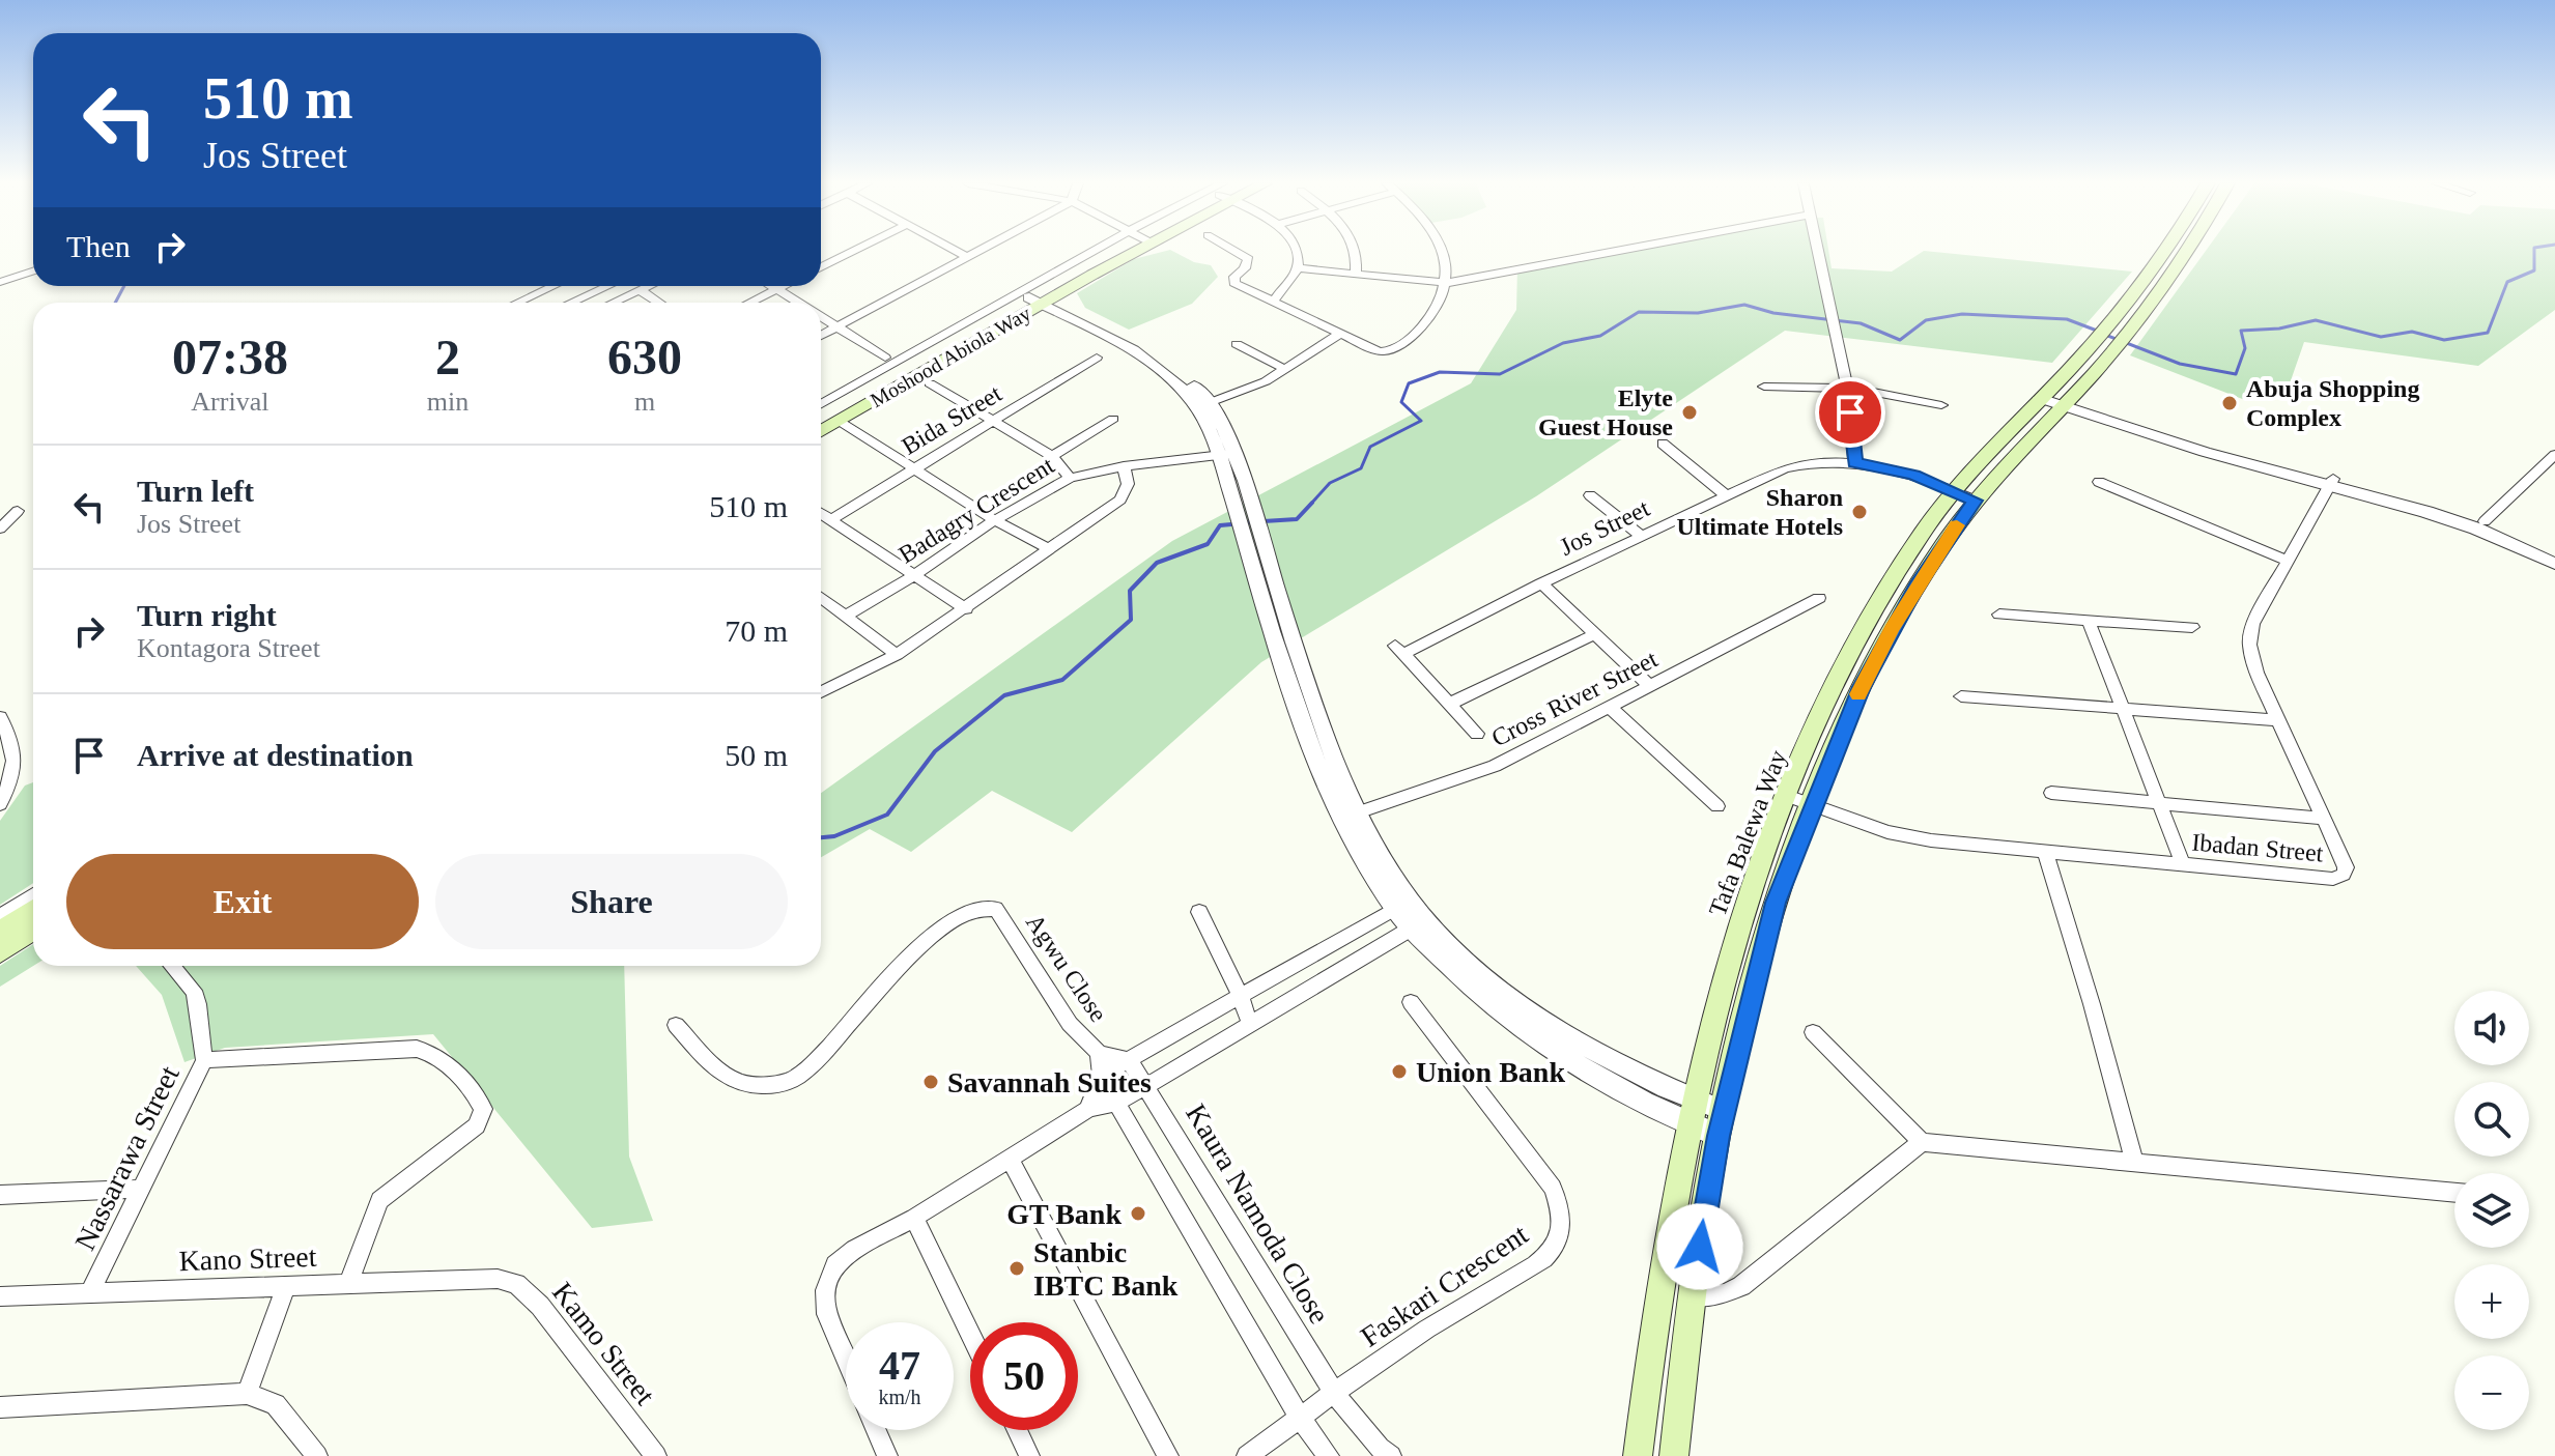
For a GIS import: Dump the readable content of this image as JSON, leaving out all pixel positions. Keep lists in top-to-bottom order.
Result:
{
  "streets": {
    "main road": ["Moshood Abiola Way", "Tafa Balewa Way"],
    "street": [
      "Bida Street",
      "Badagry Crescent",
      "Jos Street",
      "Cross River Street",
      "Ibadan Street",
      "Agwu Close",
      "Nassarawa Street",
      "Kaura Namoda Close",
      "Kano Street",
      "Faskari Crescent",
      "Kamo Street"
    ]
  },
  "crossings": [
    ["Jos Street", "Tafa Balewa Way"],
    ["Tafa Balewa Way", "Ibadan Street"],
    ["Nassarawa Street", "Kano Street"],
    ["Kaura Namoda Close", "Faskari Crescent"],
    ["Kano Street", "Kamo Street"]
  ],
  "places": [
    "Abuja Shopping Complex",
    "Elyte Guest House",
    "Sharon Ultimate Hotels",
    "Union Bank",
    "Savannah Suites",
    "GT Bank",
    "Stanbic IBTC Bank"
  ],
  "page": {
    "turn": ["510 m", "Jos Street"],
    "then": "Then",
    "eta": [
      "07:38",
      "Arrival",
      "2",
      "min",
      "630",
      "m"
    ],
    "list": [
      {
        "name": "Turn left",
        "note": "Jos Street",
        "value": "510 m"
      },
      {
        "name": "Turn right",
        "note": "Kontagora Street",
        "value": "70 m"
      },
      {
        "name": "Arrive at destination",
        "value": "50 m"
      }
    ],
    "buttons": ["Exit", "Share"],
    "map_buttons": ["+", "−"],
    "speed": "47 km/h",
    "limit": "50"
  }
}
